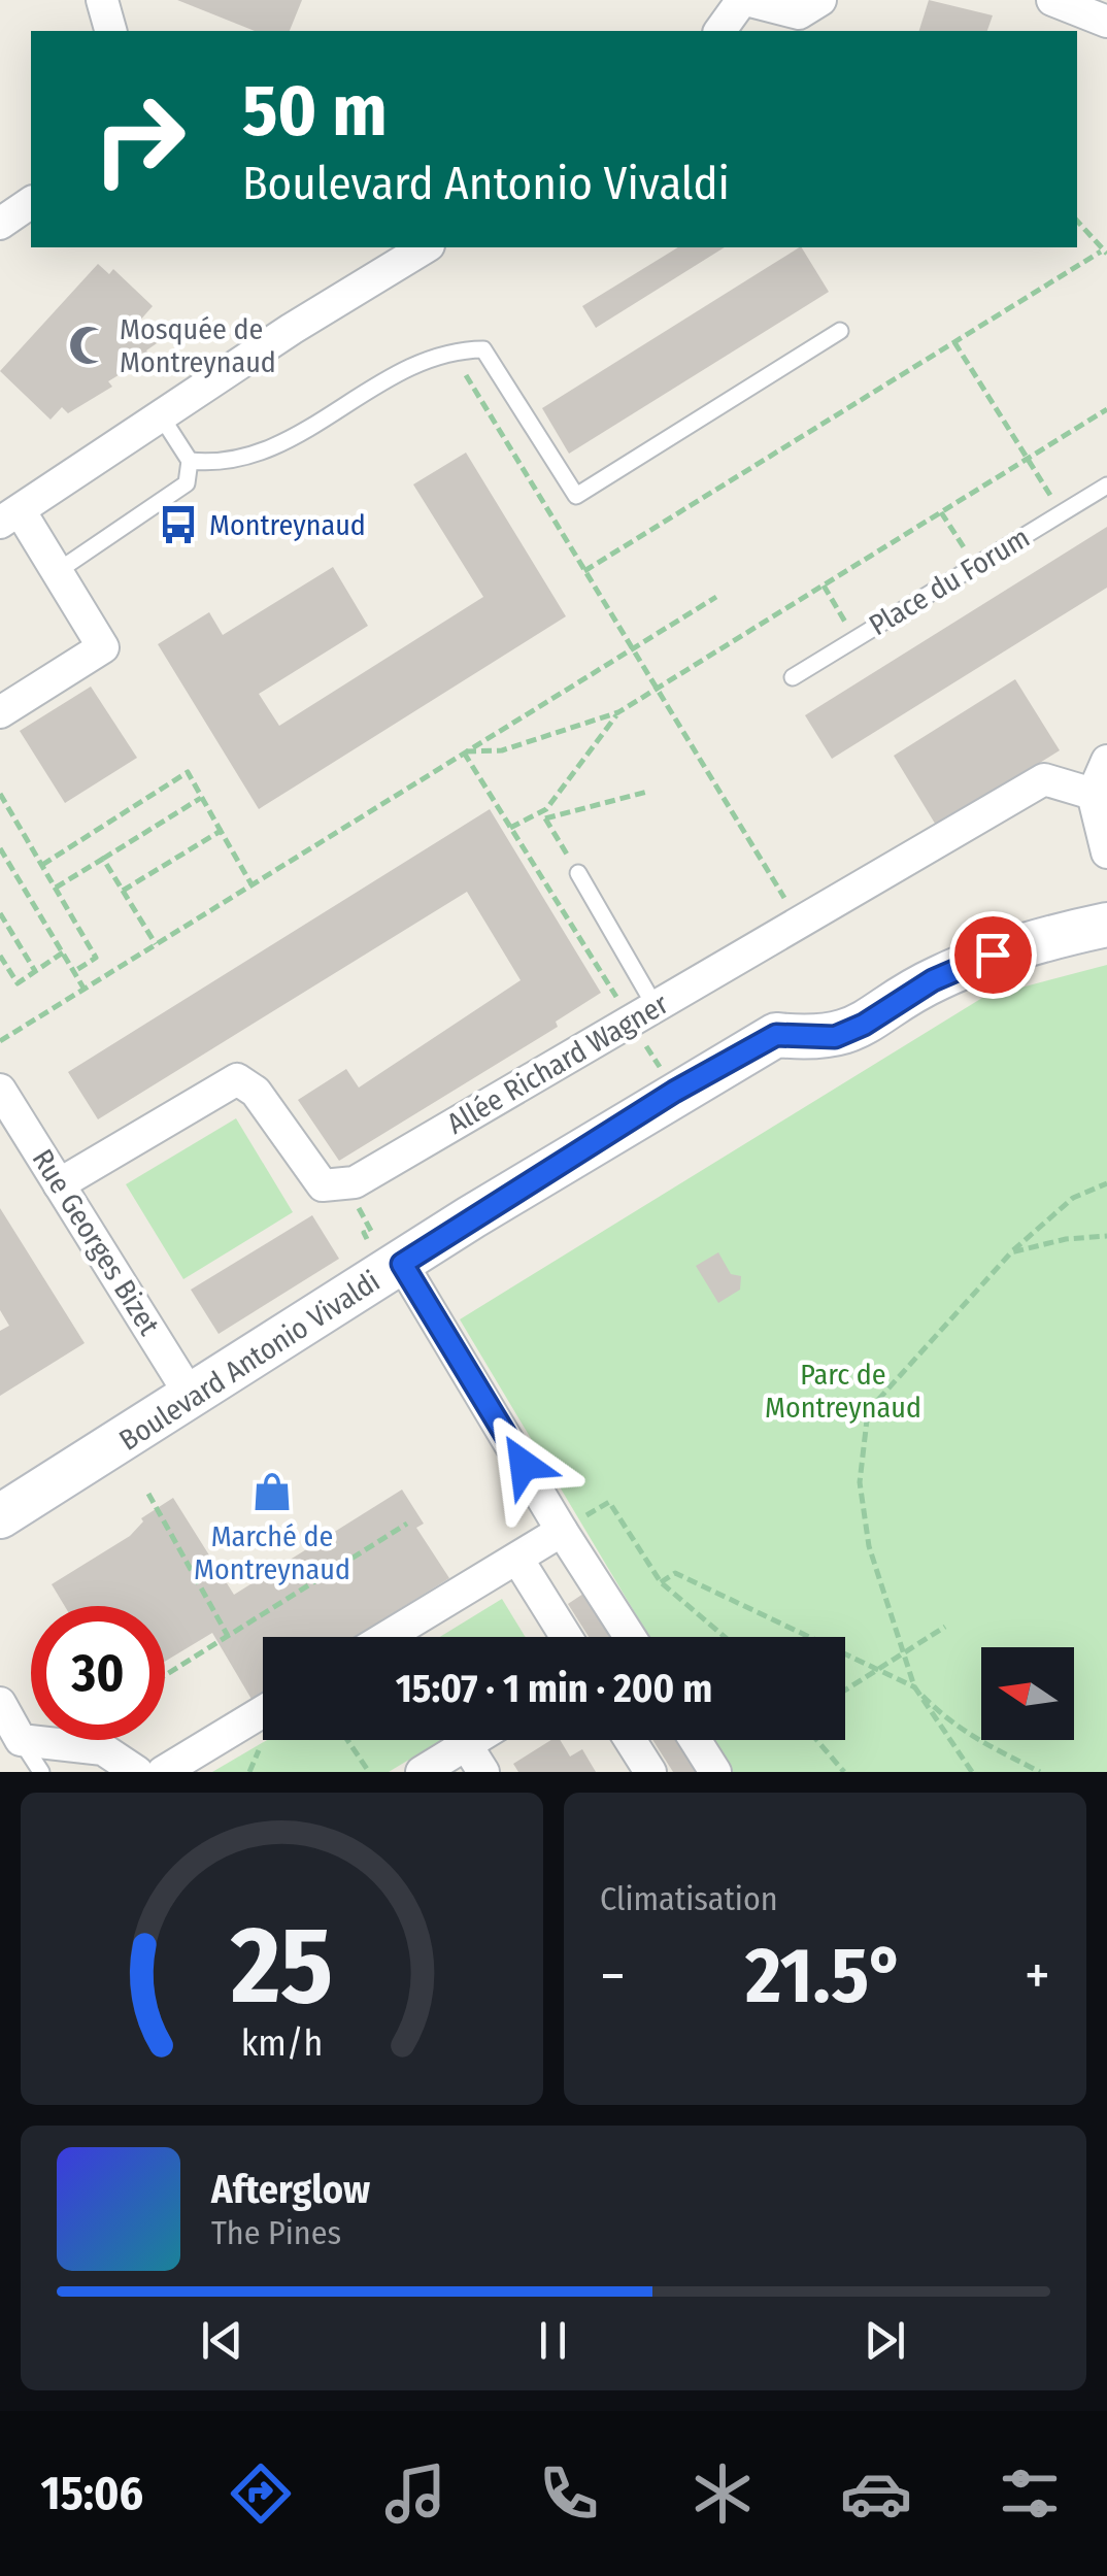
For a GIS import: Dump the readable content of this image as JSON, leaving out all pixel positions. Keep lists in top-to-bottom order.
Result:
{
  "streets": {
    "street": ["Allée Richard Wagner", "Rue Georges Bizet", "Boulevard Antonio Vivaldi"],
    "lane": ["Place du Forum"]
  },
  "crossings": [
    ["Rue Georges Bizet", "Boulevard Antonio Vivaldi"]
  ],
  "parks": ["Parc de Montreynaud"],
  "places": {
    "mosque": ["Mosquée de Montreynaud"],
    "bus stop": ["Montreynaud"],
    "shop": ["Marché de Montreynaud"]
  },
  "north": "left",
  "page": {
    "turn": ["50 m", "Boulevard Antonio Vivaldi"],
    "limit": "30",
    "trip": "15:07 · 1 min · 200 m",
    "tile": "Climatisation",
    "heat": ["−", "21.5°", "+"],
    "song": ["Afterglow", "The Pines"],
    "tabs": "15:06",
    "gauge": ["25", "km/h"]
  }
}
